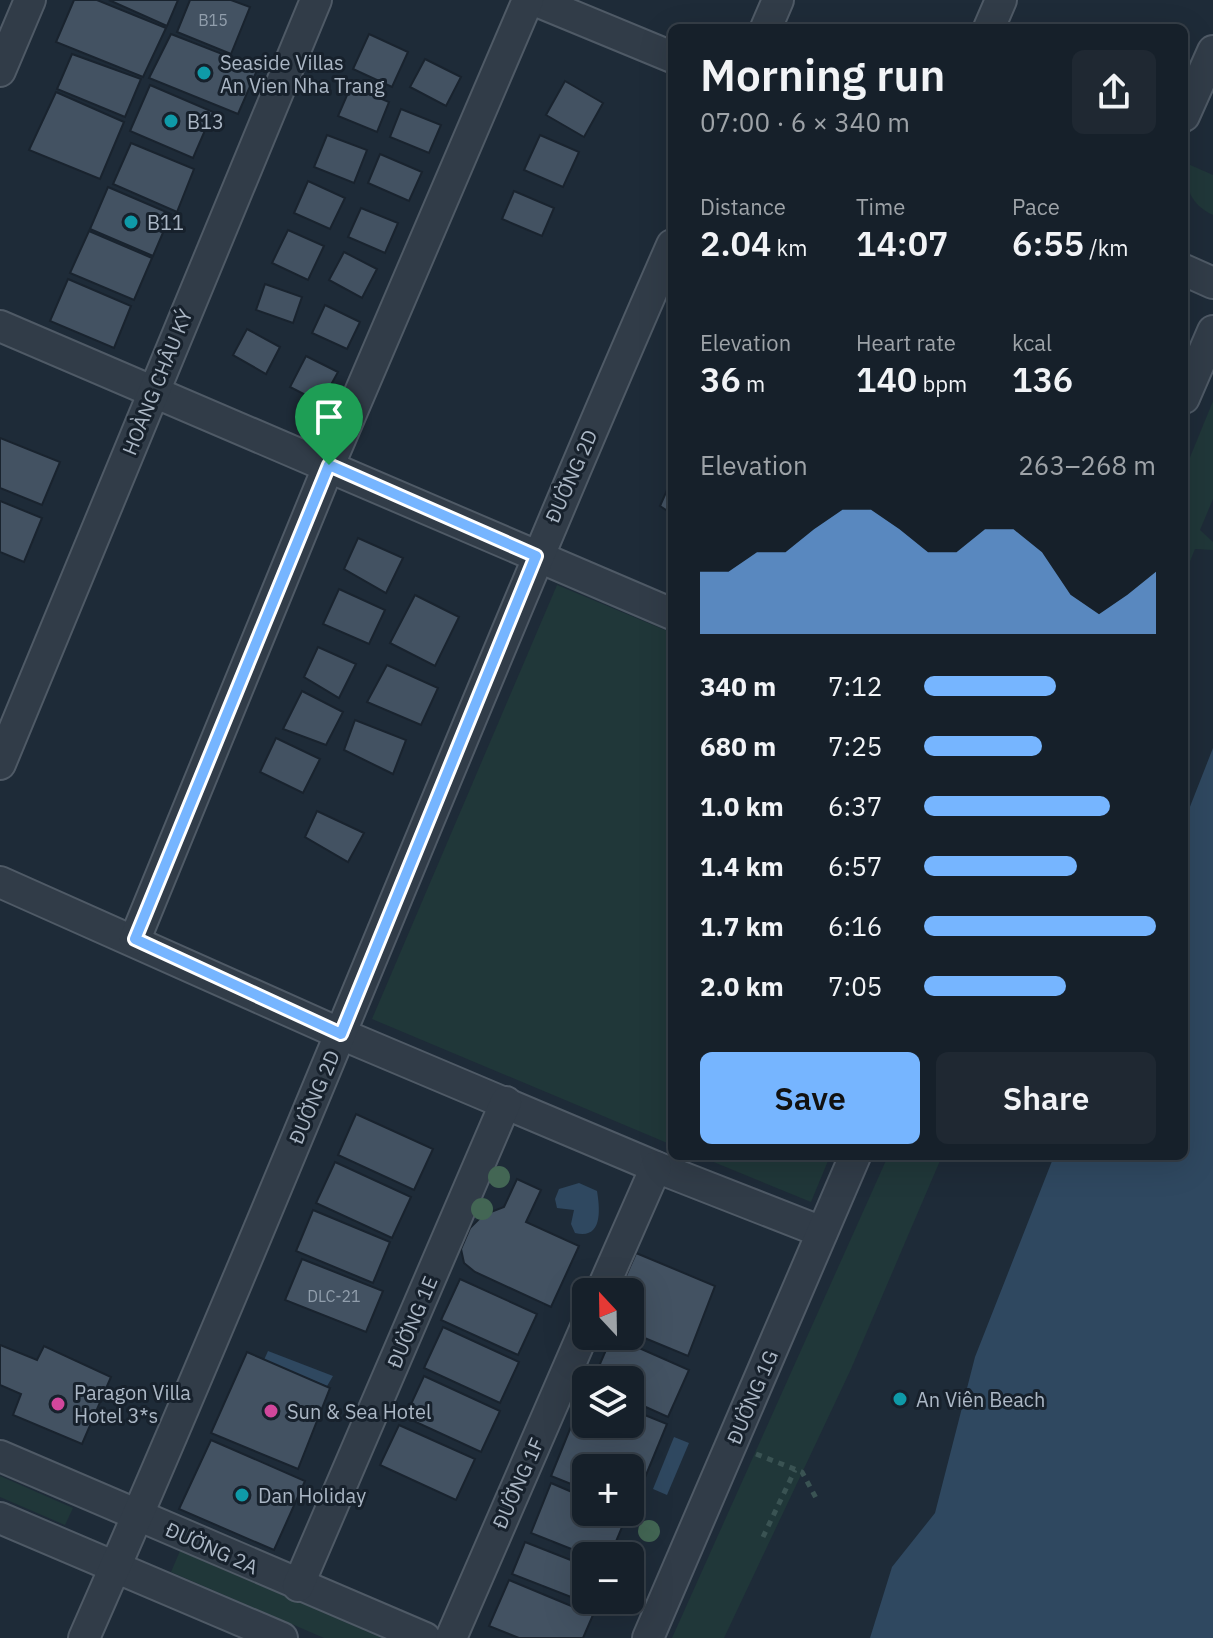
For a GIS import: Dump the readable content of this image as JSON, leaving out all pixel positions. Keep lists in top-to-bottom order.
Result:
{
  "streets": {
    "street": [
      "HOÀNG CHÂU KÝ",
      "ĐƯỜNG 2D",
      "ĐƯỜNG 1E",
      "ĐƯỜNG 1G",
      "ĐƯỜNG 1F",
      "ĐƯỜNG 2A"
    ]
  },
  "crossings": [
    ["ĐƯỜNG 2D", "ĐƯỜNG 2A"],
    ["ĐƯỜNG 1E", "ĐƯỜNG 2A"]
  ],
  "places": [
    "Seaside Villas An Vien Nha Trang",
    "B13",
    "B11",
    "An Viên Beach",
    "Paragon Villa Hotel 3*s",
    "Sun & Sea Hotel",
    "Dan Holiday"
  ],
  "house_numbers": ["B15", "DLC-21"],
  "north": "top",
  "page": {
    "heading": ["Morning run", "07:00 · 6 × 340 m"],
    "stats": [
      ["Distance", "2.04 km"],
      ["Time", "14:07"],
      ["Pace", "6:55 /km"],
      ["Elevation", "36 m"],
      ["Heart rate", "140 bpm"],
      ["kcal", "136"]
    ],
    "chart": ["Elevation", "263–268 m"],
    "list": [
      {
        "name": "340 m",
        "note": "7:12"
      },
      {
        "name": "680 m",
        "note": "7:25"
      },
      {
        "name": "1.0 km",
        "note": "6:37"
      },
      {
        "name": "1.4 km",
        "note": "6:57"
      },
      {
        "name": "1.7 km",
        "note": "6:16"
      },
      {
        "name": "2.0 km",
        "note": "7:05"
      }
    ],
    "buttons": ["Save", "Share"],
    "map_buttons": ["+", "−"]
  }
}
